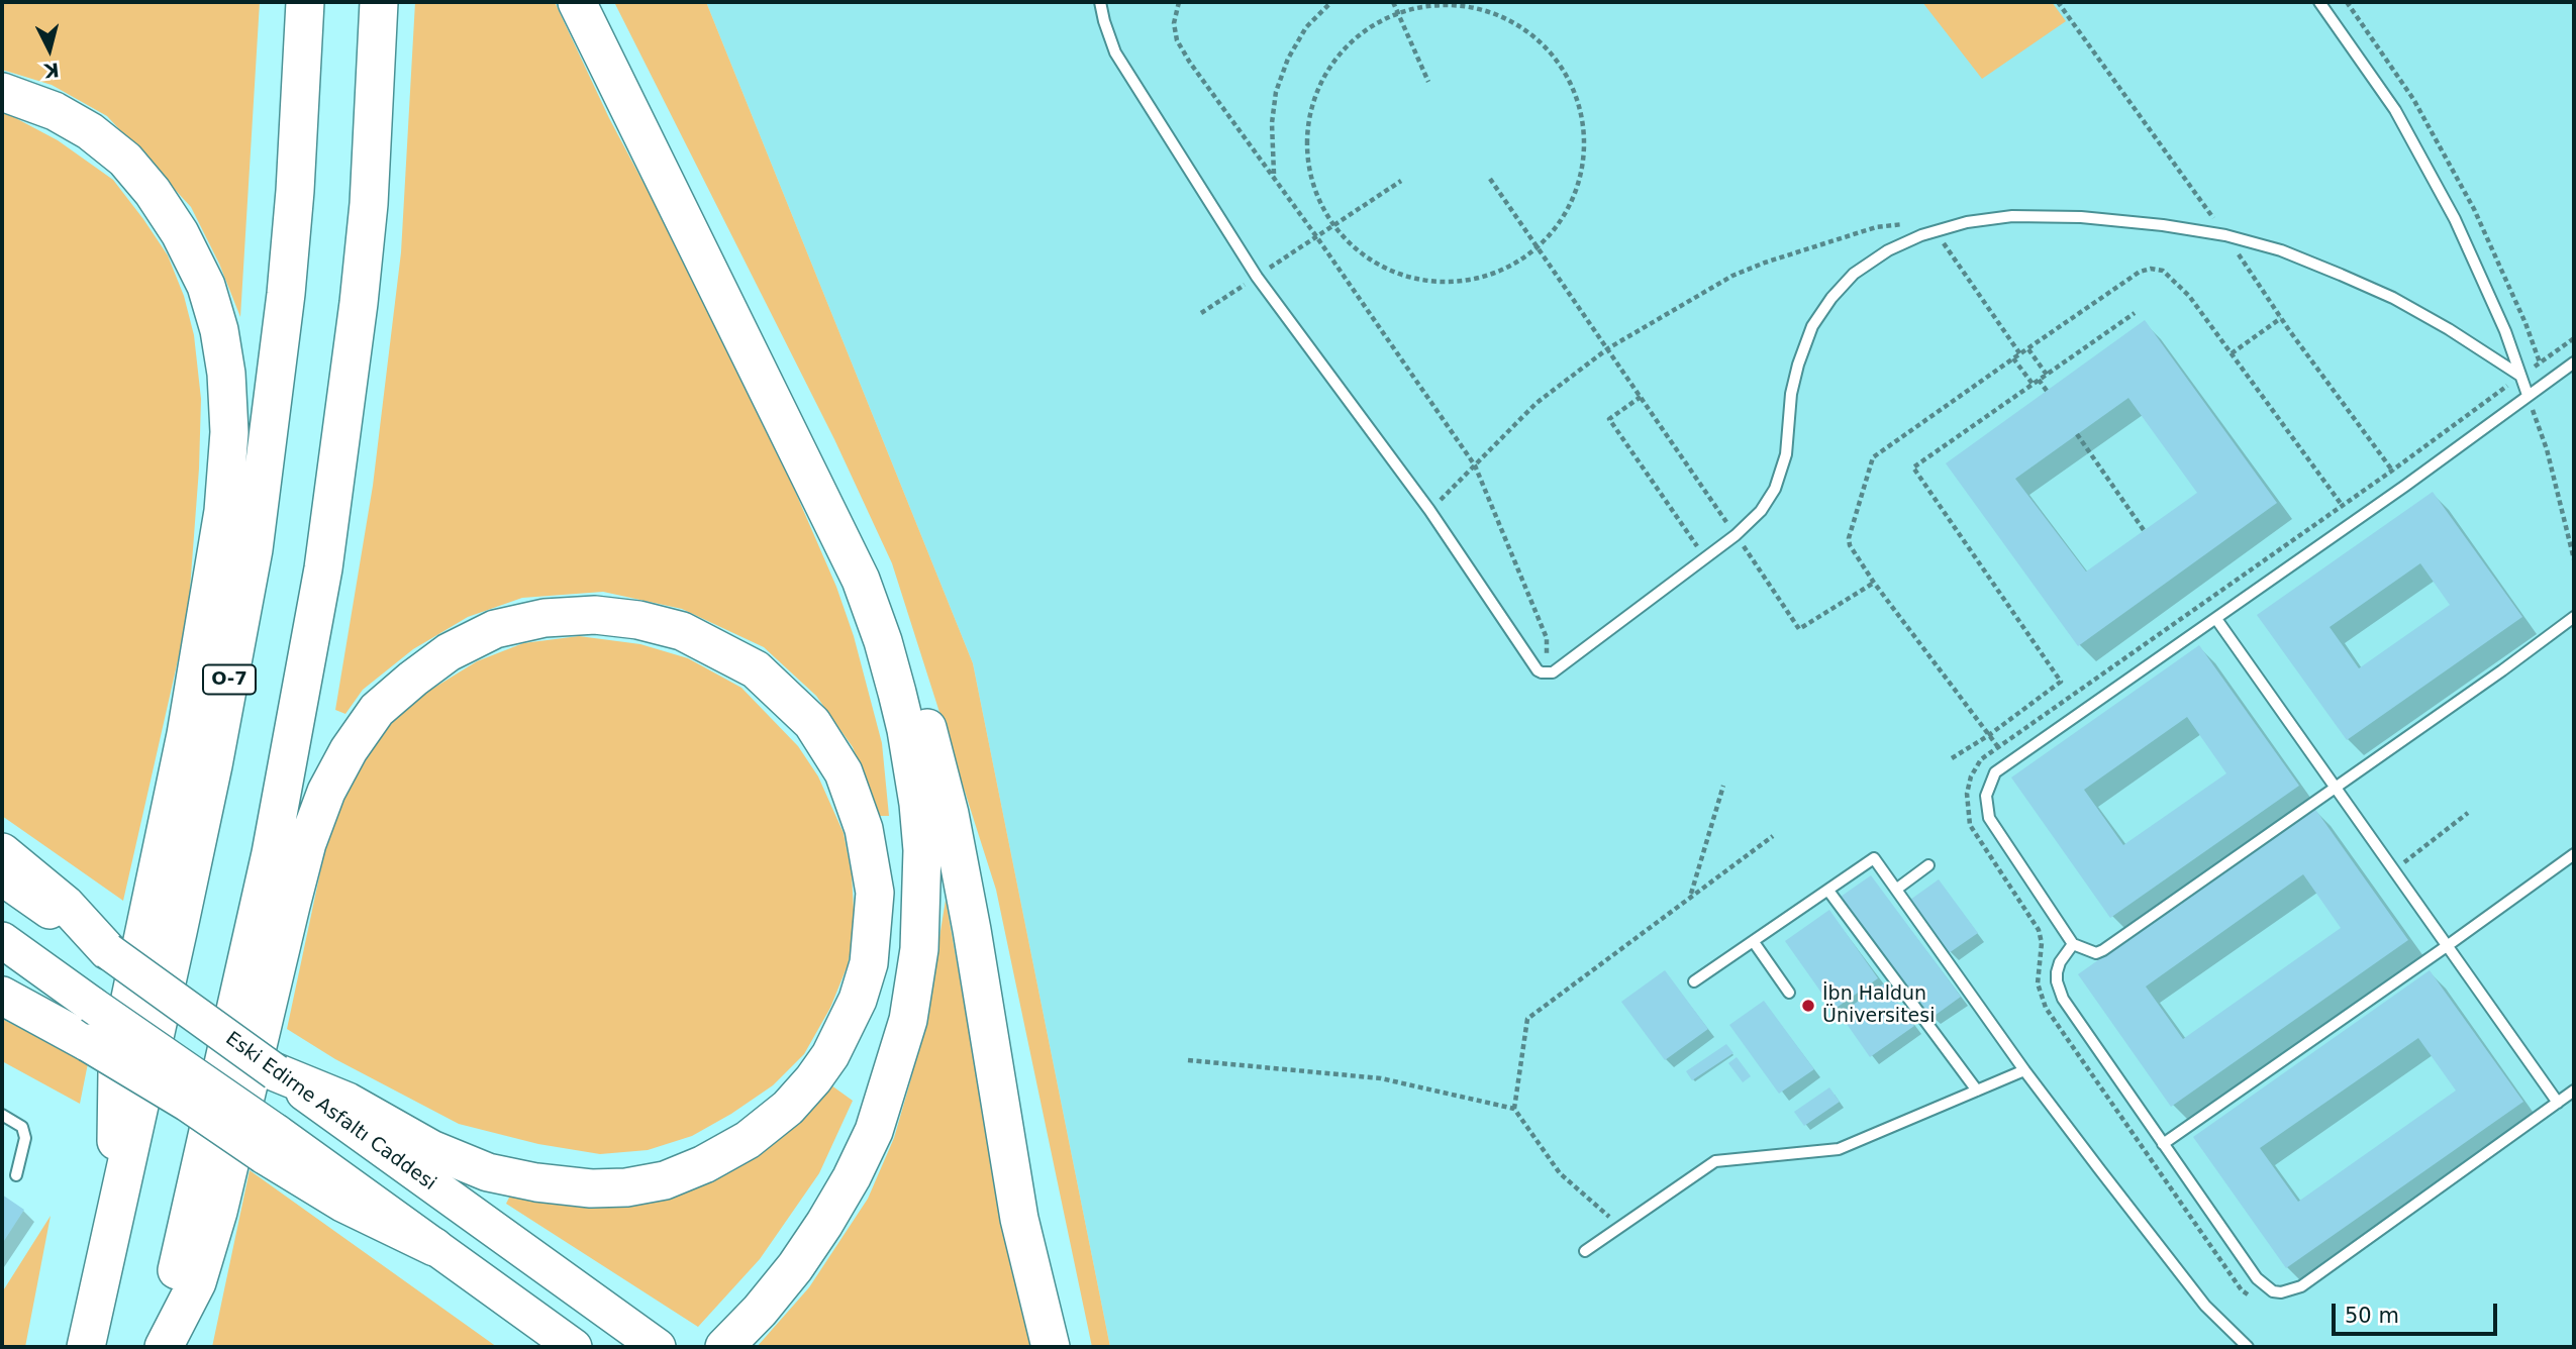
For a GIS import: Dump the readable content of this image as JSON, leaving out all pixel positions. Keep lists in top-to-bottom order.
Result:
{
  "streets": {
    "highway": ["O-7", "Eski Edirne Asfaltı Caddesi"]
  },
  "places": ["İbn Haldun Üniversitesi"],
  "scale_bar": "50 m",
  "north": "bottom"
}
